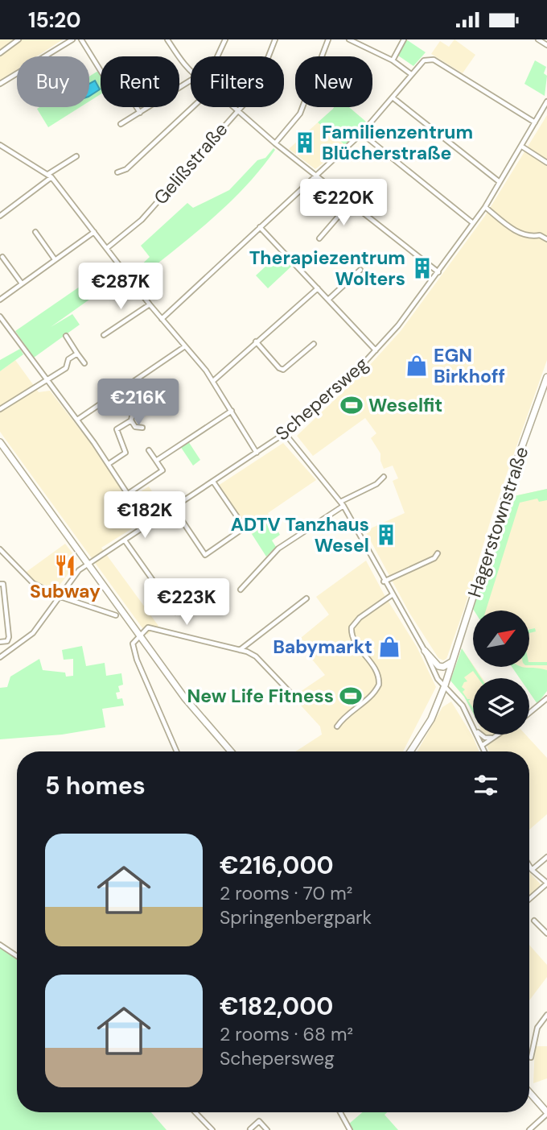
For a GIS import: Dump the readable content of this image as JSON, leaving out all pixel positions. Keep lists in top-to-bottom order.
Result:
{
  "streets": {
    "main road": ["Hagerstownstraße"],
    "street": ["Gelißstraße", "Schepersweg"]
  },
  "places": {
    "building": ["Familienzentrum Blücherstraße", "Therapiezentrum Wolters", "ADTV Tanzhaus Wesel"],
    "shop": ["EGN Birkhoff", "Babymarkt"],
    "sports": ["Weselfit", "New Life Fitness"],
    "restaurant": ["Subway"]
  },
  "north": "top right",
  "page": {
    "status": "15:20",
    "chip": [
      "Buy",
      "Rent",
      "Filters",
      "New"
    ],
    "price": [
      "€220K",
      "€287K",
      "€216K",
      "€182K",
      "€223K"
    ],
    "heading": "5 homes",
    "list": [
      {
        "name": "€216,000",
        "note": "2 rooms · 70 m² · Springenbergpark"
      },
      {
        "name": "€182,000",
        "note": "2 rooms · 68 m² · Schepersweg"
      }
    ]
  }
}
